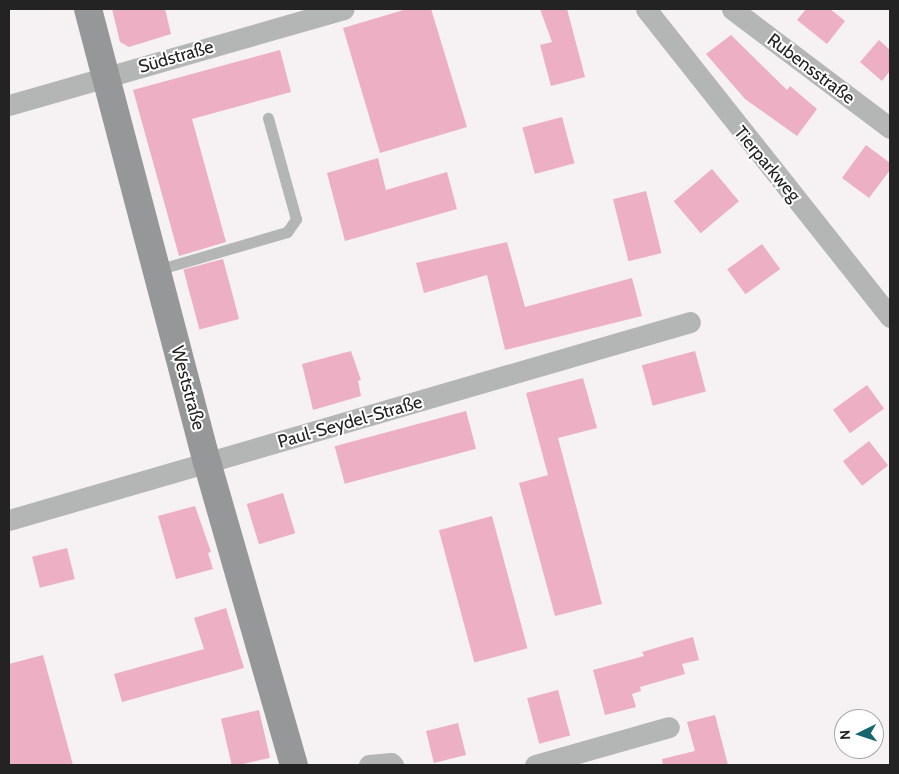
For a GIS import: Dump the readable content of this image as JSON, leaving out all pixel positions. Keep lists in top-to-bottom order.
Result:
{
  "streets": {
    "main road": ["Weststraße"],
    "street": [
      "Südstraße",
      "Rubensstraße",
      "Tierparkweg",
      "Paul-Seydel-Straße"
    ]
  },
  "crossings": [
    ["Südstraße", "Weststraße"],
    ["Weststraße", "Paul-Seydel-Straße"]
  ],
  "north": "left"
}
